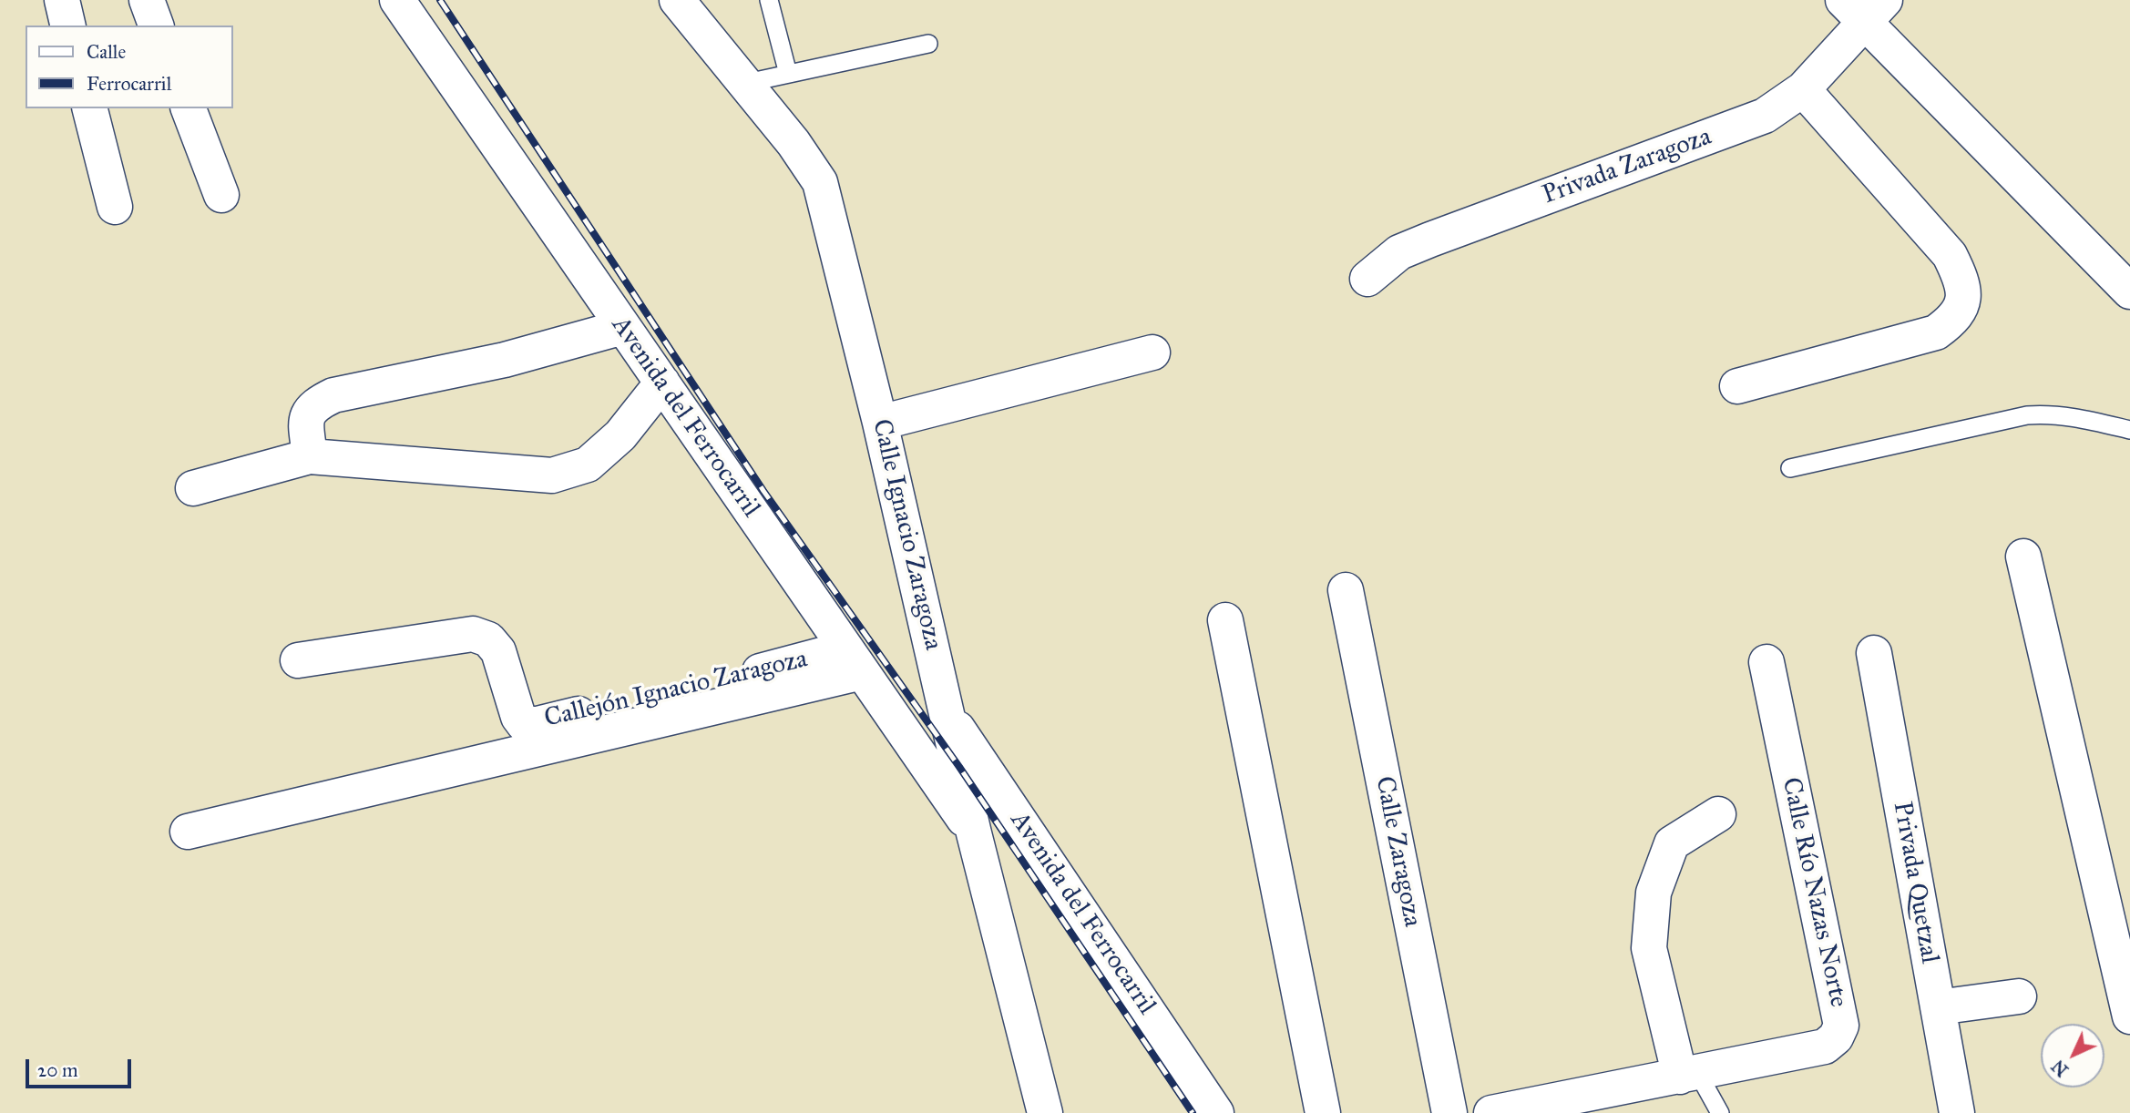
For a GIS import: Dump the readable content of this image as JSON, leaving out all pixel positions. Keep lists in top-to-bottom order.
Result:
{
  "streets": {
    "street": [
      "Privada Zaragoza",
      "Avenida del Ferrocarril",
      "Calle Ignacio Zaragoza",
      "Callejón Ignacio Zaragoza",
      "Calle Zaragoza",
      "Privada Quetzal",
      "Calle Río Nazas Norte"
    ]
  },
  "crossings": [
    ["Avenida del Ferrocarril", "Calle Ignacio Zaragoza"],
    ["Avenida del Ferrocarril", "Callejón Ignacio Zaragoza"]
  ],
  "legend": ["Calle", "Ferrocarril"],
  "scale_bar": "20 m",
  "north": "bottom left"
}
